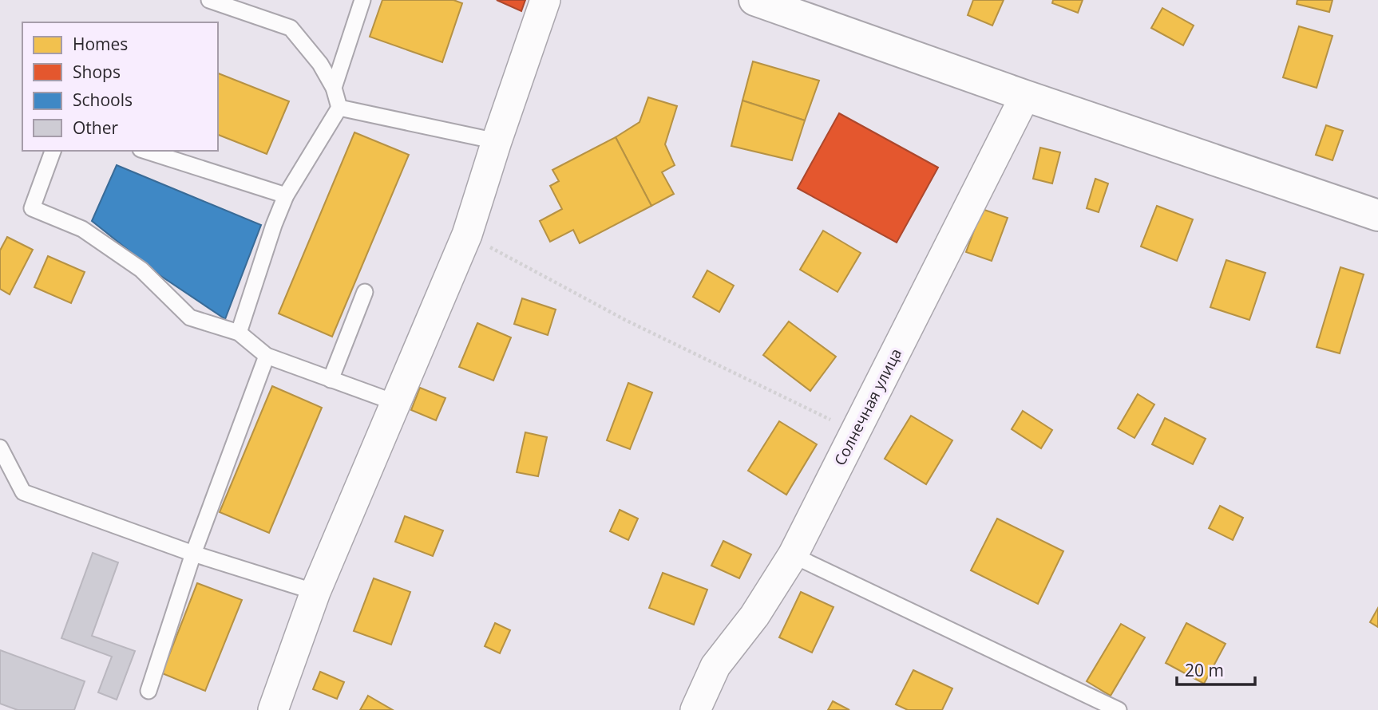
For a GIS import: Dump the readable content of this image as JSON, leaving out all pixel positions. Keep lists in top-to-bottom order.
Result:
{
  "streets": {
    "street": ["Солнечная улица"]
  },
  "legend": [
    "Homes",
    "Shops",
    "Schools",
    "Other"
  ],
  "scale_bar": "20 m"
}
